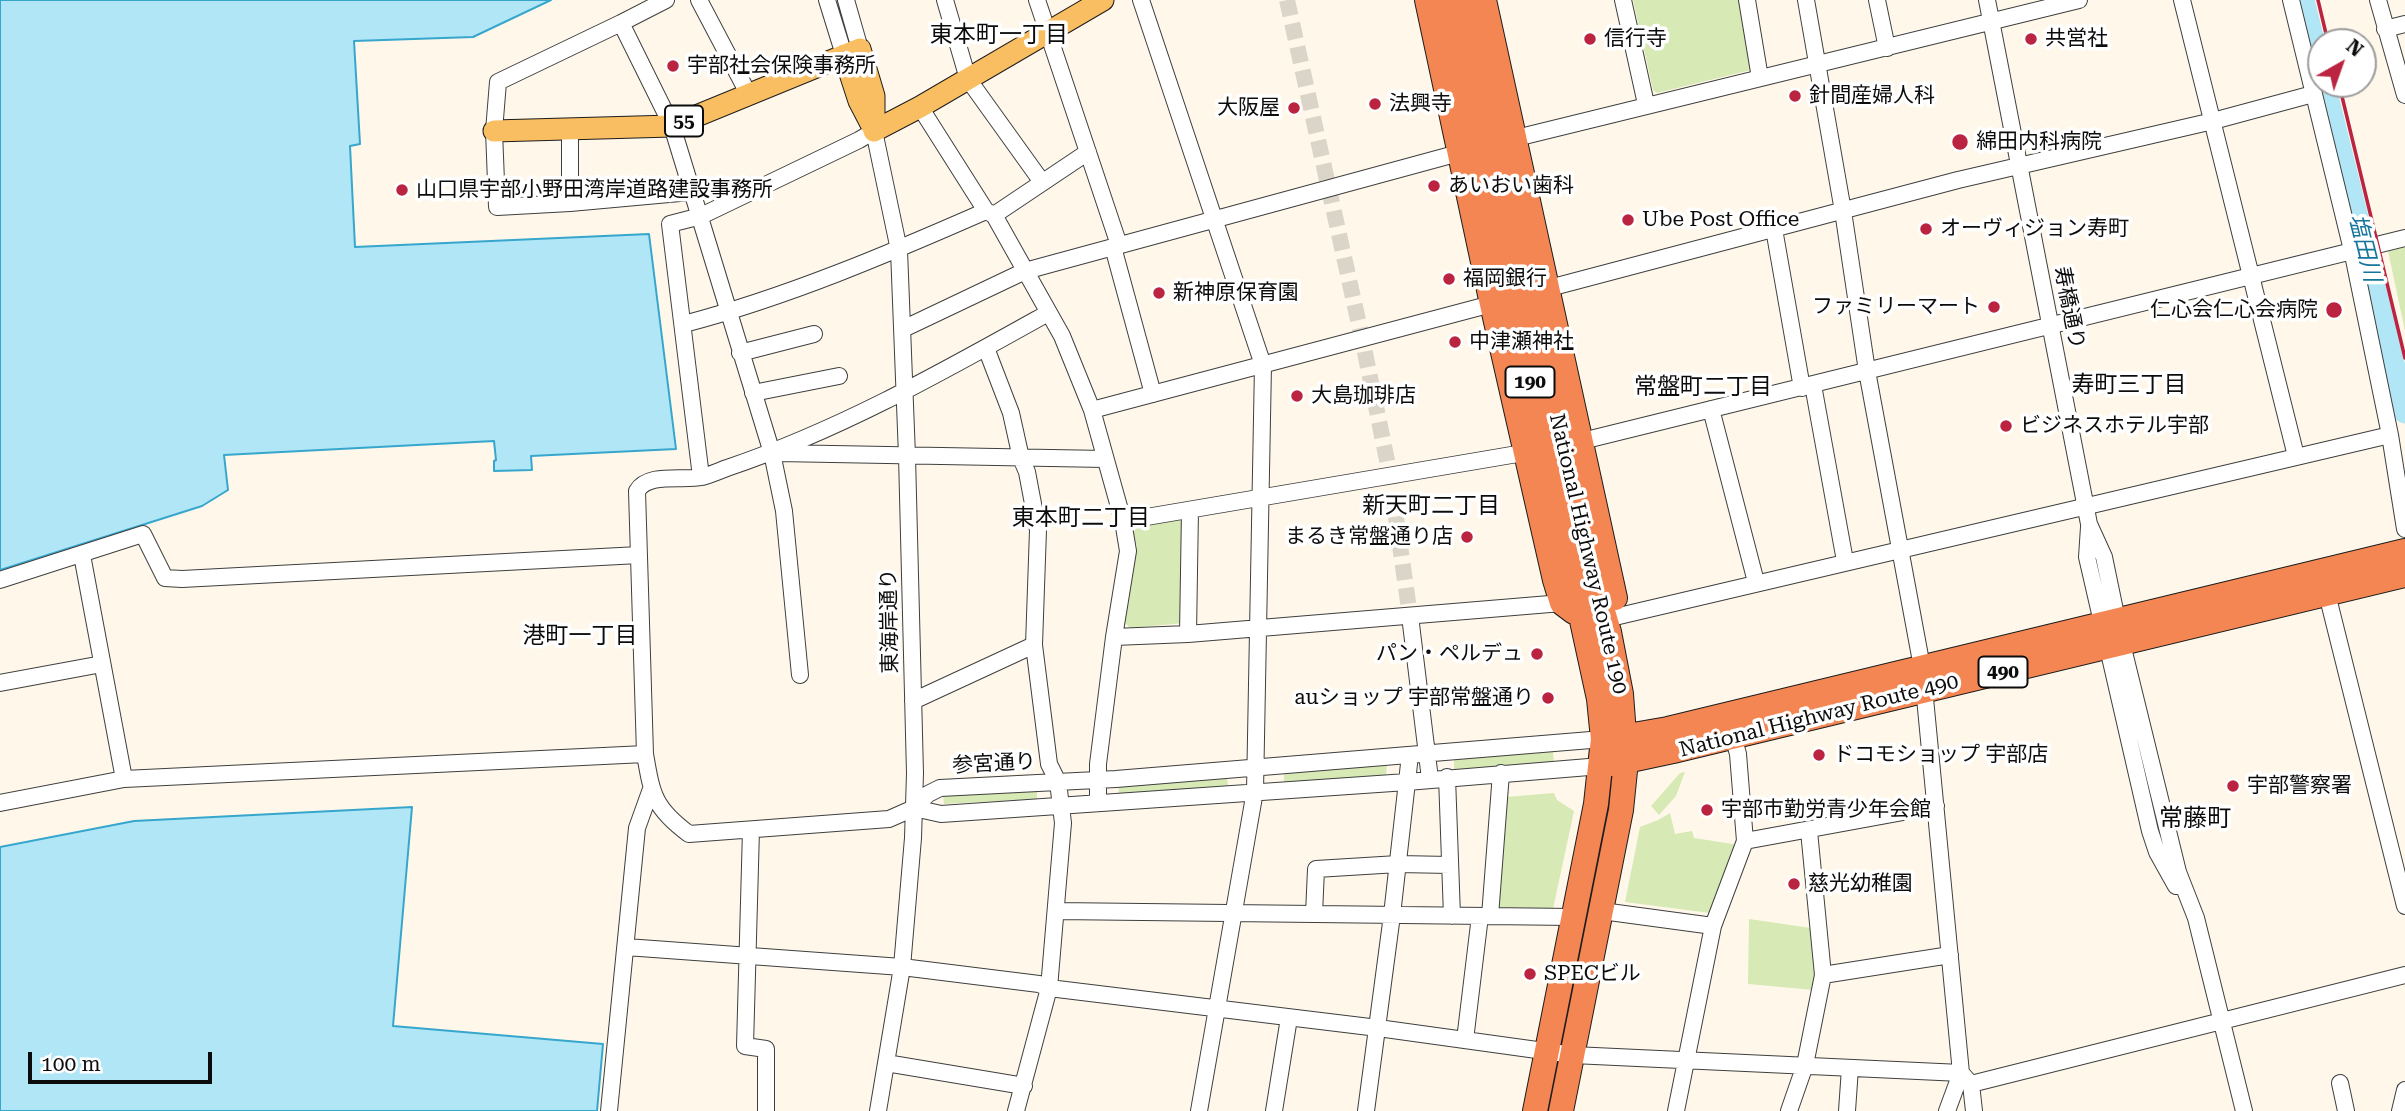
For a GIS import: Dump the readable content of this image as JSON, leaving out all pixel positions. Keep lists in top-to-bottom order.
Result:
{
  "streets": {
    "highway": [
      "190",
      "National Highway Route 190",
      "490",
      "National Highway Route 490"
    ],
    "main road": ["55"],
    "street": ["寿橋通り", "東海岸通り", "参宮通り"]
  },
  "crossings": [
    ["寿橋通り", "National Highway Route 490"],
    ["National Highway Route 190", "National Highway Route 490"],
    ["National Highway Route 190", "参宮通り"],
    ["東海岸通り", "参宮通り"],
    ["National Highway Route 490", "参宮通り"]
  ],
  "districts": [
    "東本町一丁目",
    "寿町三丁目",
    "常盤町二丁目",
    "新天町二丁目",
    "東本町二丁目",
    "港町一丁目",
    "常藤町"
  ],
  "water": ["塩田川"],
  "places": [
    "信行寺",
    "共営社",
    "宇部社会保険事務所",
    "針間産婦人科",
    "法興寺",
    "大阪屋",
    "綿田内科病院",
    "あいおい歯科",
    "山口県宇部小野田湾岸道路建設事務所",
    "Ube Post Office",
    "オーヴィジョン寿町",
    "福岡銀行",
    "新神原保育園",
    "ファミリーマート",
    "仁心会仁心会病院",
    "中津瀬神社",
    "大島珈琲店",
    "ビジネスホテル宇部",
    "まるき常盤通り店",
    "パン・ペルデュ",
    "auショップ 宇部常盤通り",
    "ドコモショップ 宇部店",
    "宇部警察署",
    "宇部市勤労青少年会館",
    "慈光幼稚園",
    "SPECビル"
  ],
  "scale_bar": "100 m",
  "north": "top right"
}
